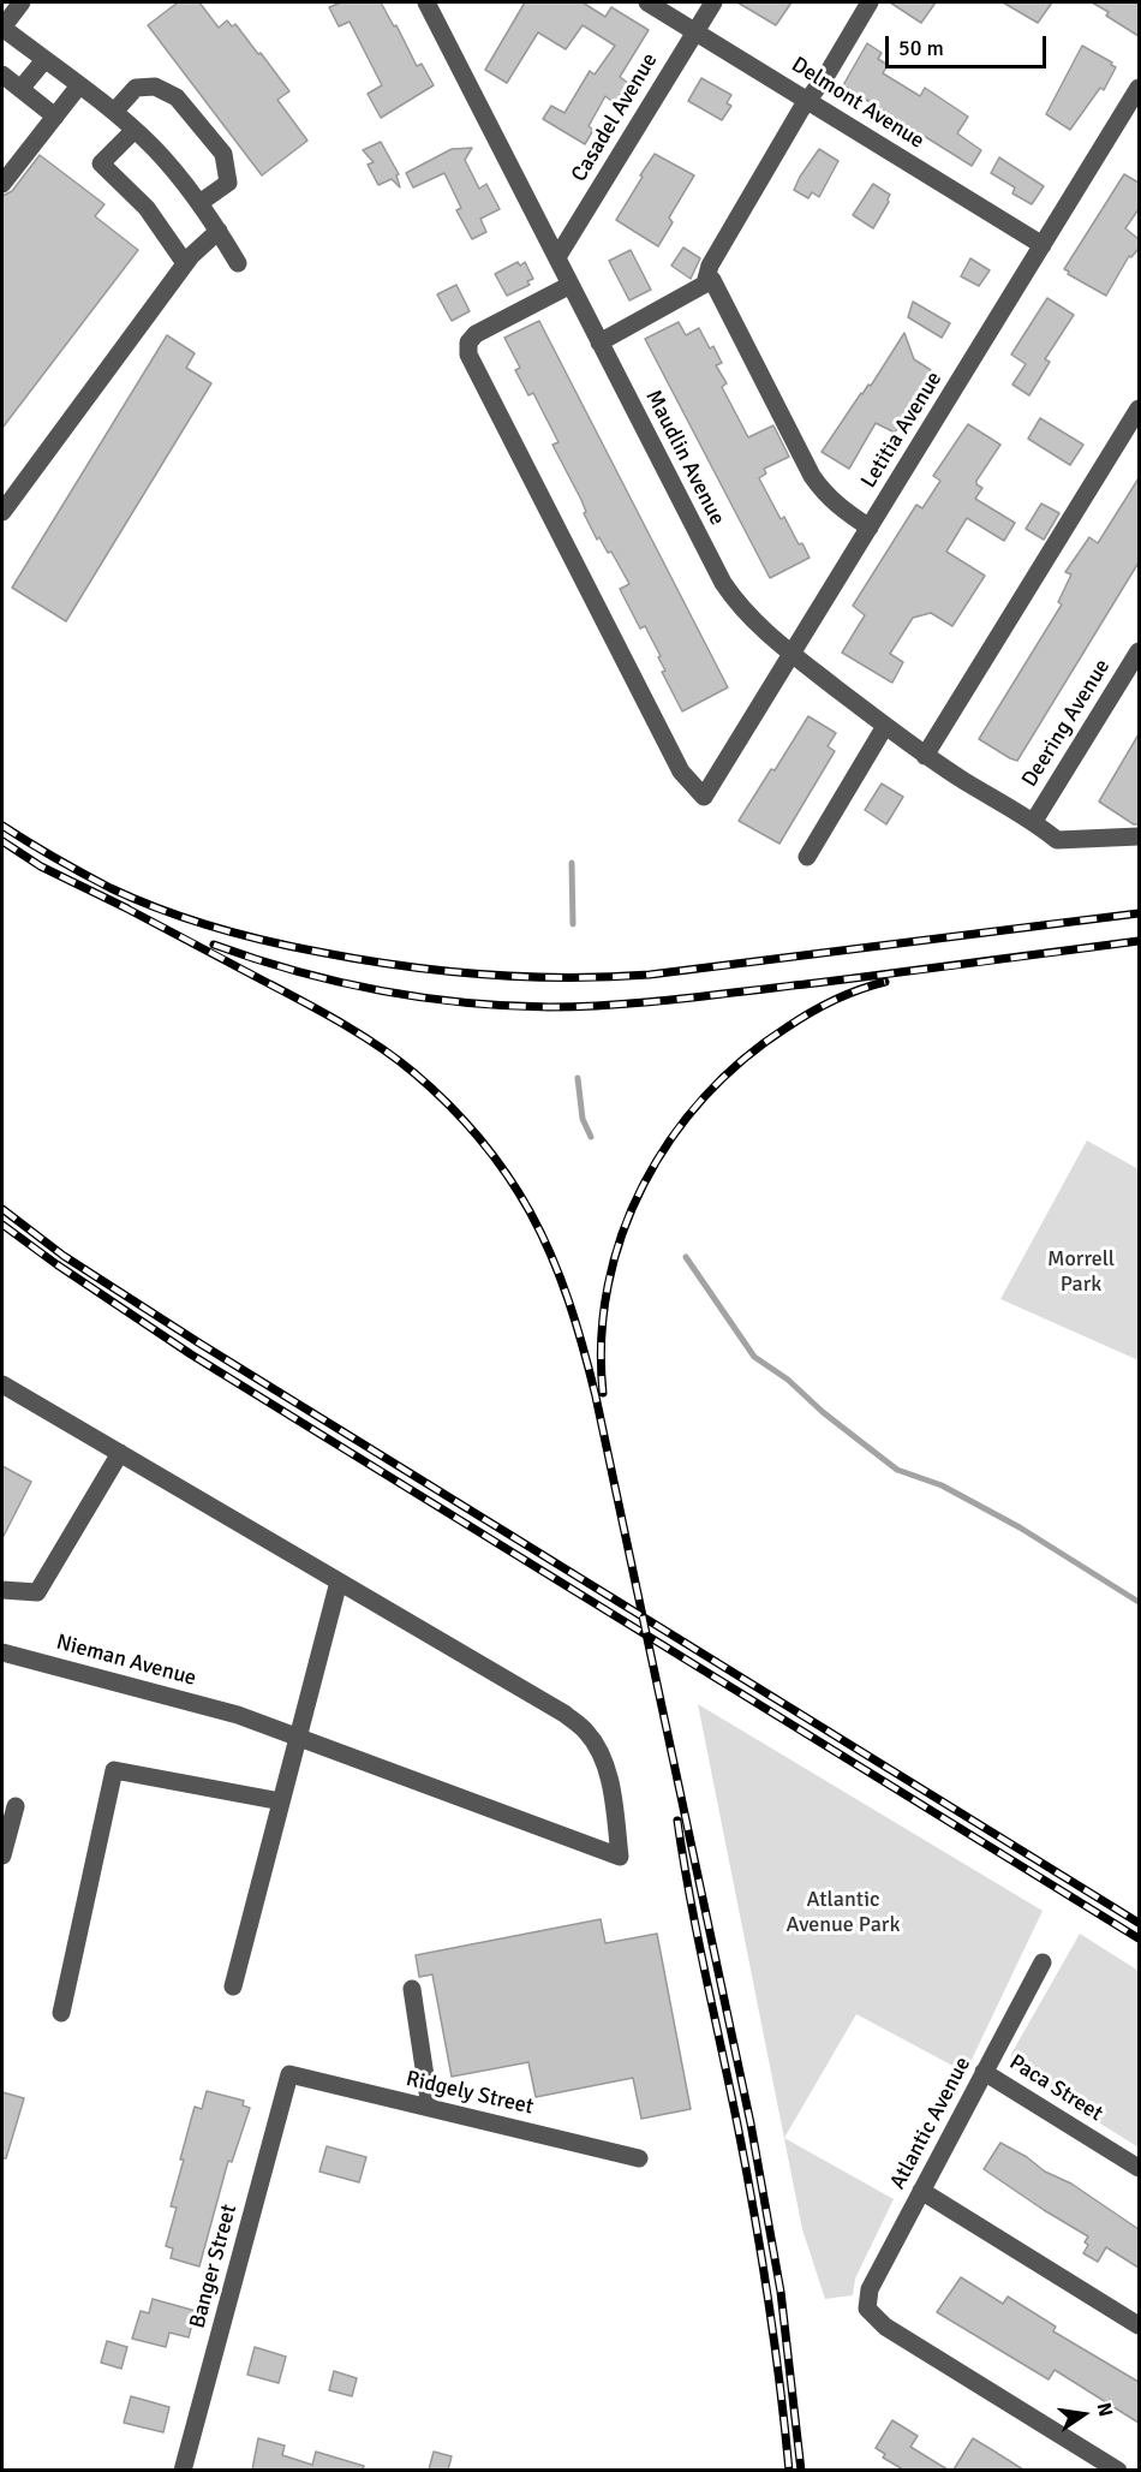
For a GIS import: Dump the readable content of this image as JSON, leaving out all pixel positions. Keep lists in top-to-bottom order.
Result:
{
  "streets": {
    "street": [
      "Delmont Avenue",
      "Casadel Avenue",
      "Letitia Avenue",
      "Maudlin Avenue",
      "Deering Avenue",
      "Nieman Avenue",
      "Paca Street",
      "Ridgely Street",
      "Atlantic Avenue",
      "Banger Street"
    ]
  },
  "crossings": [
    ["Delmont Avenue", "Casadel Avenue"],
    ["Delmont Avenue", "Letitia Avenue"],
    ["Casadel Avenue", "Maudlin Avenue"],
    ["Letitia Avenue", "Maudlin Avenue"],
    ["Maudlin Avenue", "Deering Avenue"],
    ["Paca Street", "Atlantic Avenue"],
    ["Ridgely Street", "Banger Street"]
  ],
  "parks": ["Morrell Park", "Atlantic Avenue Park"],
  "scale_bar": "50 m",
  "north": "right"
}
